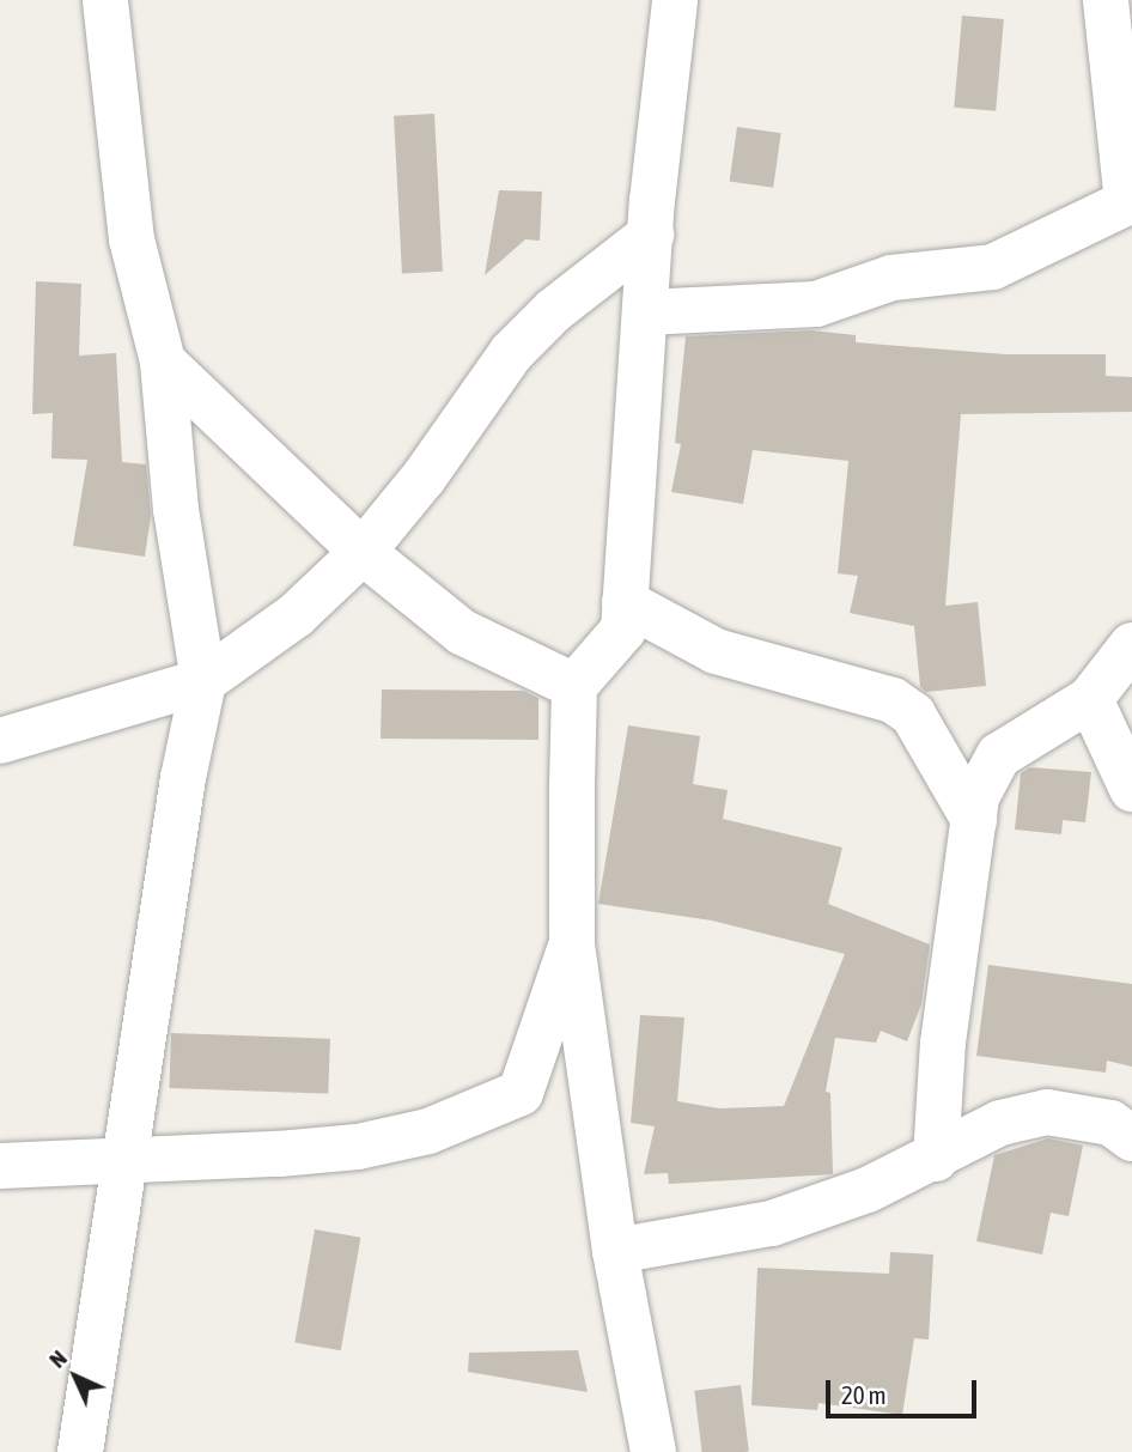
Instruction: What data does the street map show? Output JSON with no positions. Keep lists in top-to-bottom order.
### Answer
{
  "scale_bar": "20 m",
  "north": "top left"
}
